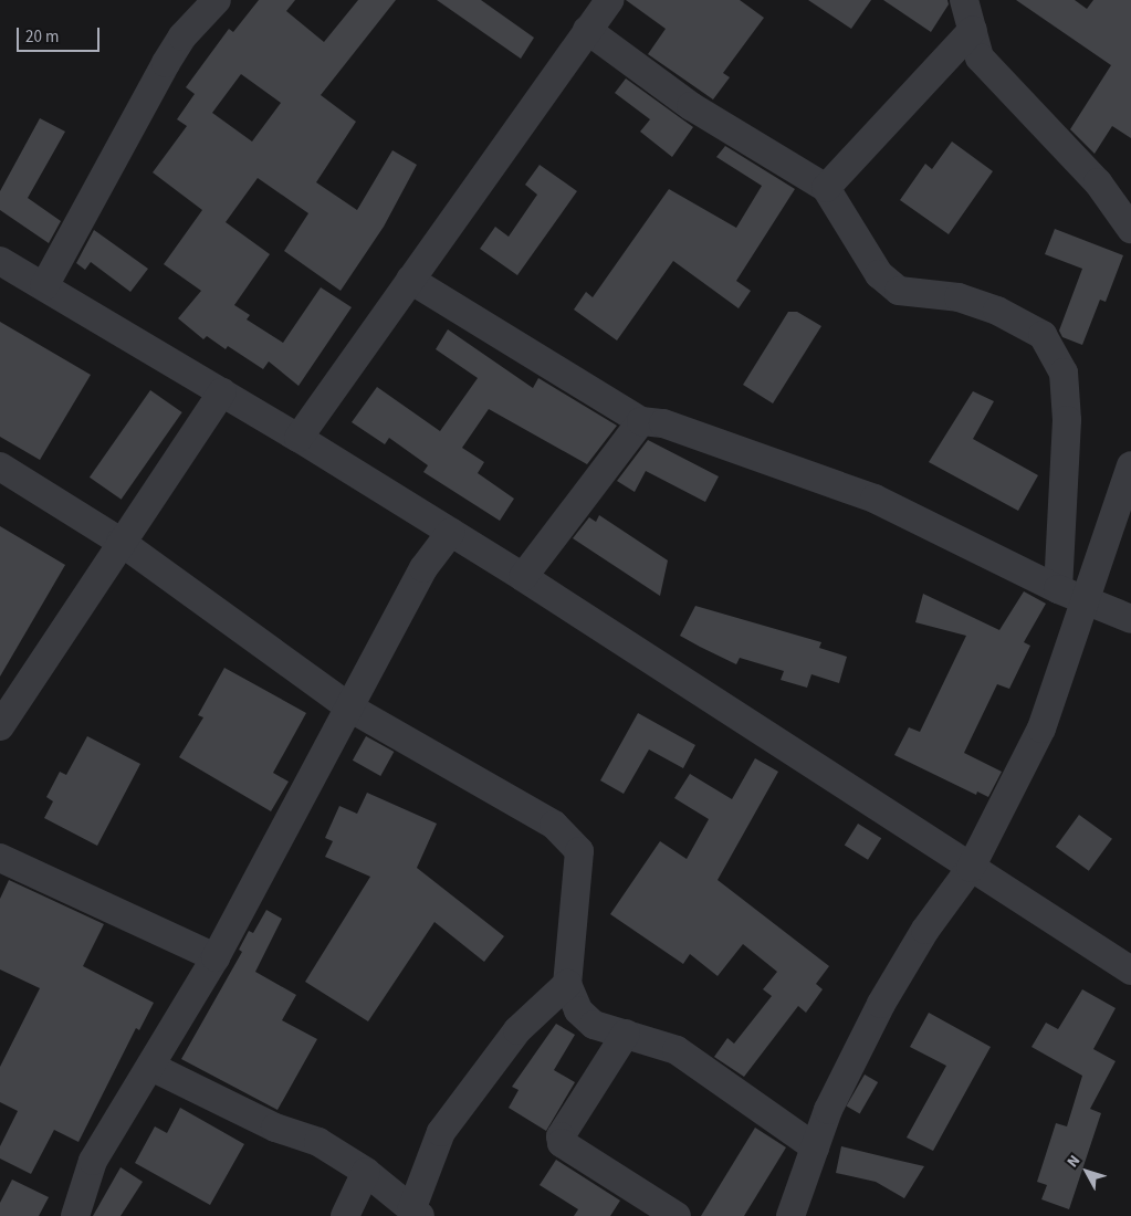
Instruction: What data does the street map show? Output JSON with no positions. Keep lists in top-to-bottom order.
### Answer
{
  "scale_bar": "20 m",
  "north": "top left"
}
